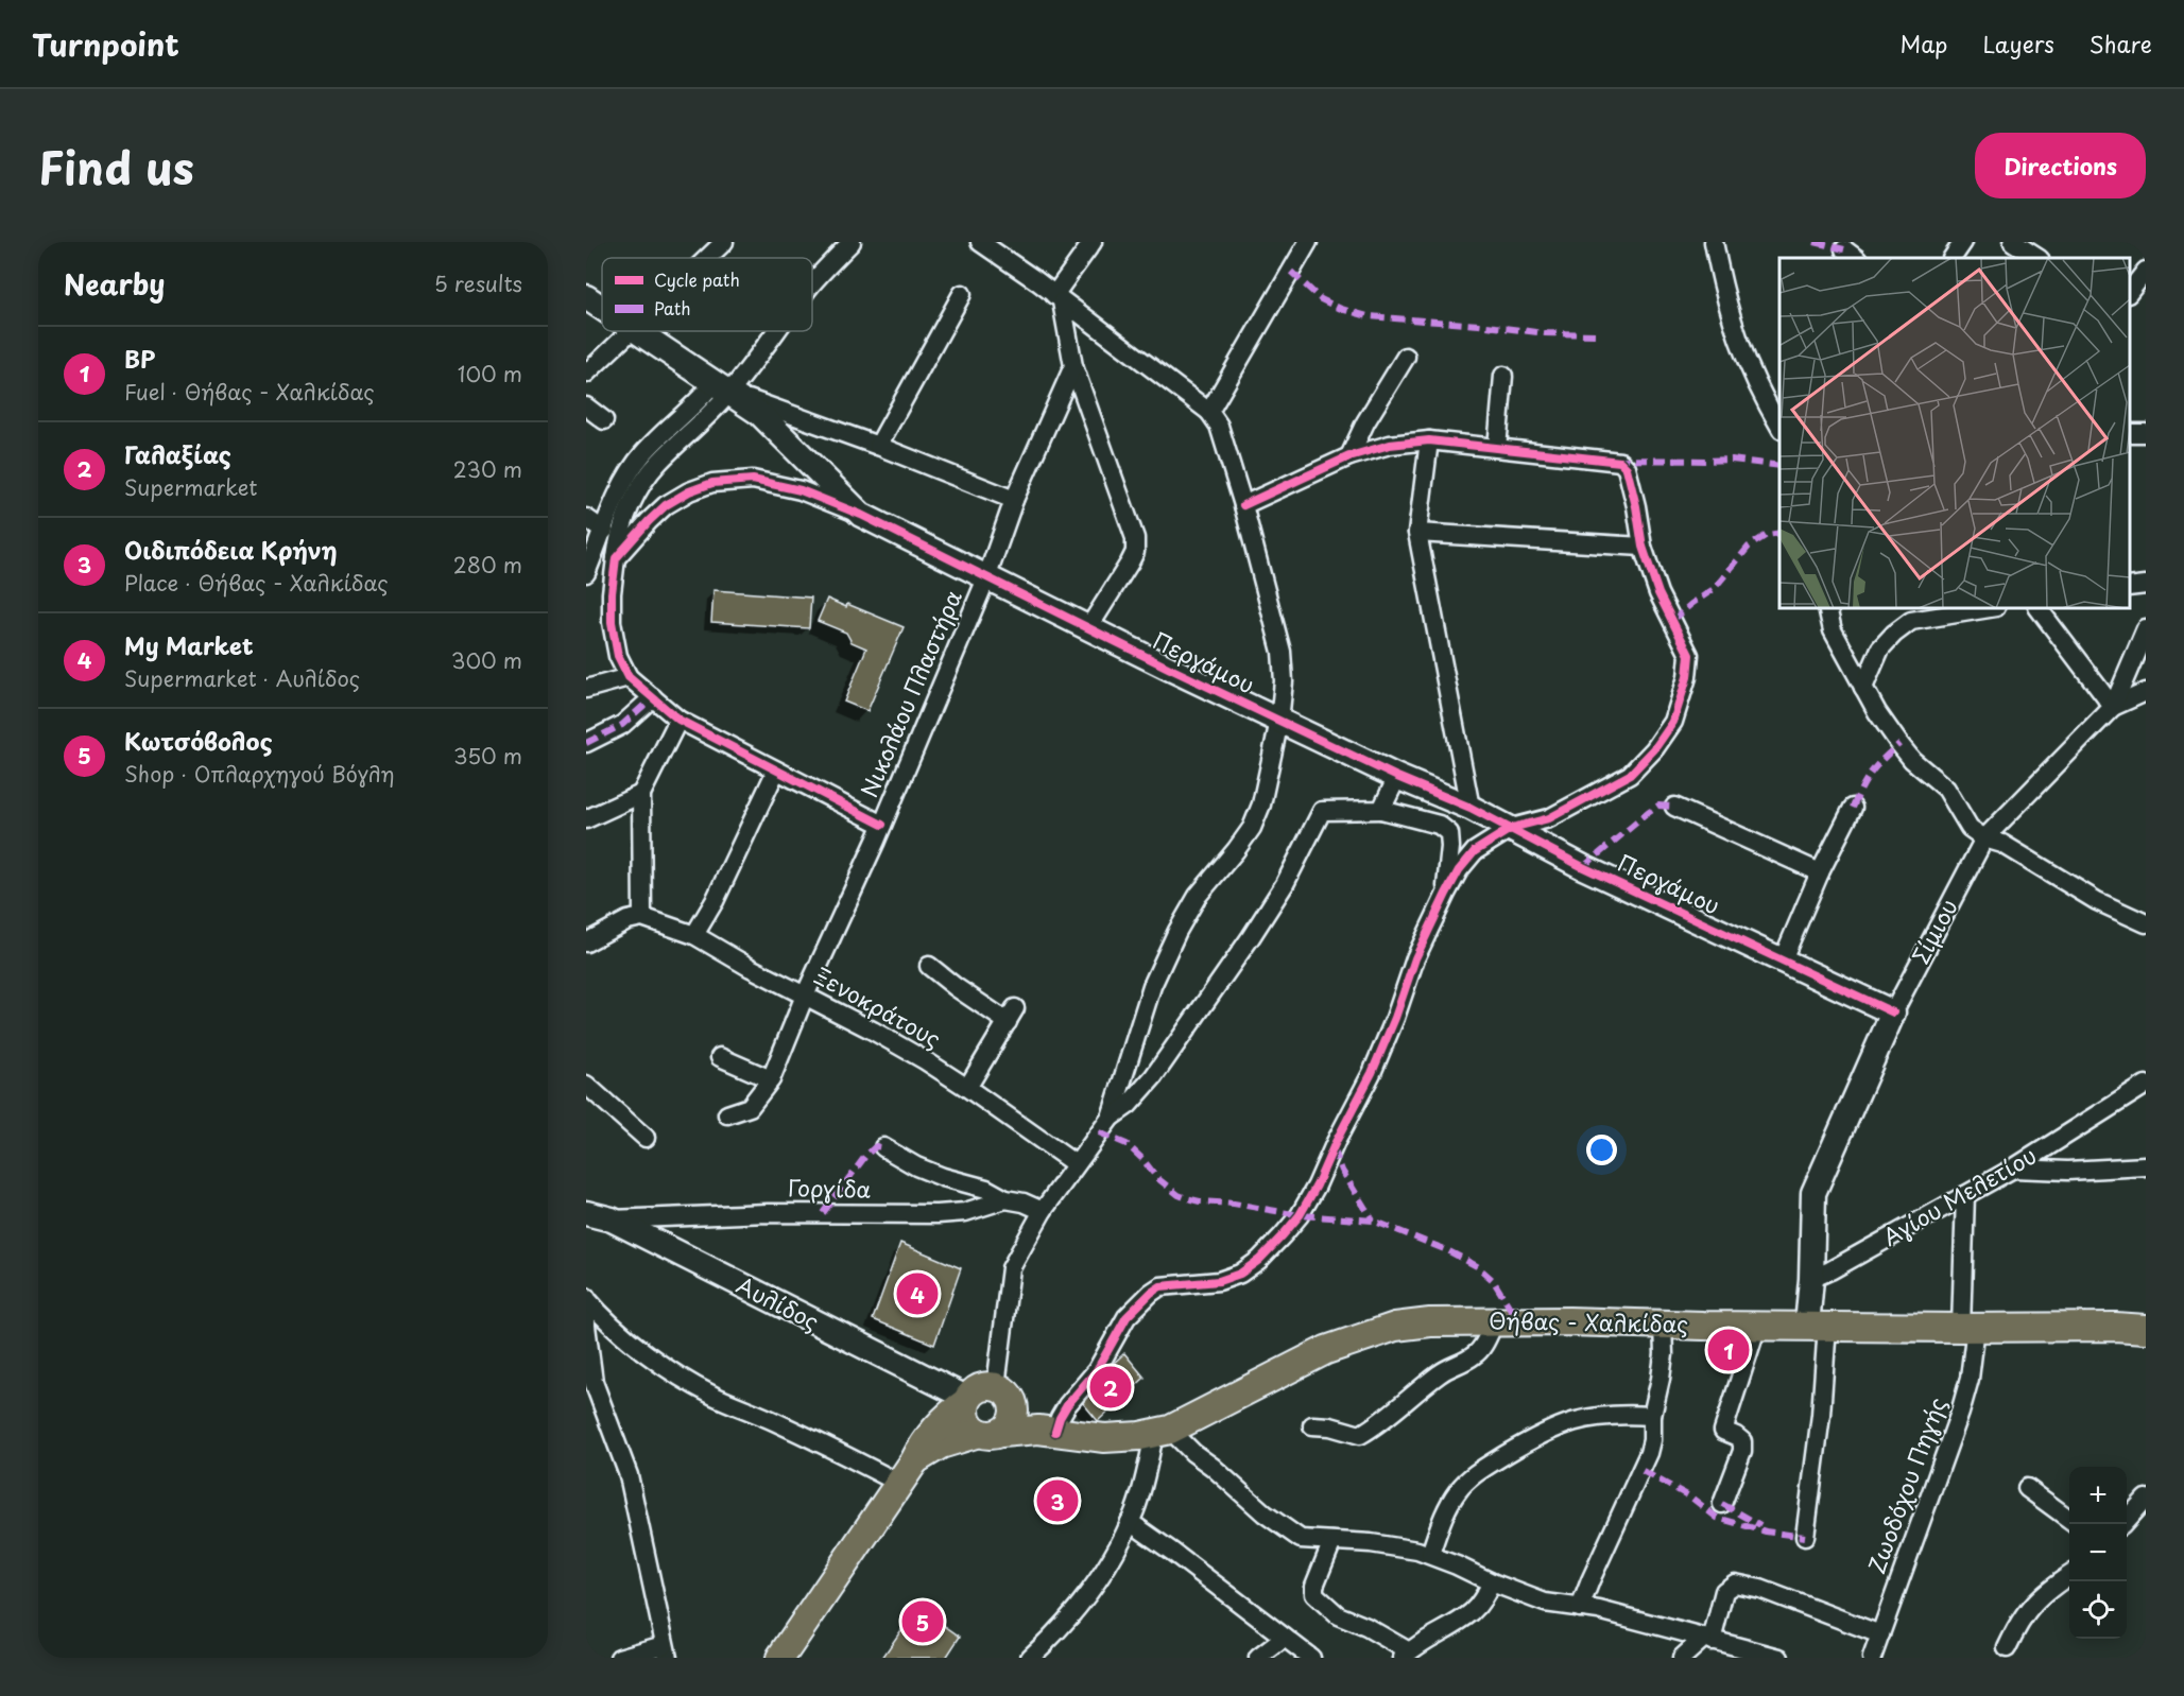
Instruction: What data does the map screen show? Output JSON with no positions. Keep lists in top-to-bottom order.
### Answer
{
  "streets": {
    "main road": ["Θήβας - Χαλκίδας"],
    "street": [
      "Περγάμου",
      "Νικολάου Πλαστήρα",
      "Σίμιου",
      "Ξενοκράτους",
      "Γοργίδα",
      "Αγίου Μελετίου",
      "Αυλίδος",
      "Ζωοδόχου Πηγής"
    ]
  },
  "crossings": [
    ["Περγάμου", "Νικολάου Πλαστήρα"],
    ["Περγάμου", "Σίμιου"],
    ["Νικολάου Πλαστήρα", "Ξενοκράτους"],
    ["Σίμιου", "Αγίου Μελετίου"],
    ["Γοργίδα", "Αυλίδος"],
    ["Αγίου Μελετίου", "Ζωοδόχου Πηγής"],
    ["Αυλίδος", "Θήβας - Χαλκίδας"],
    ["Θήβας - Χαλκίδας", "Ζωοδόχου Πηγής"]
  ],
  "legend": ["Cycle path", "Path"],
  "page": {
    "header": "Turnpoint",
    "nav": ["Map", "Layers", "Share"],
    "title": "Find us",
    "buttons": "Directions",
    "heading": ["Nearby", "5 results"],
    "list": [
      {
        "mark": "1",
        "name": "BP",
        "note": "Fuel · Θήβας - Χαλκίδας",
        "value": "100 m"
      },
      {
        "mark": "2",
        "name": "Γαλαξίας",
        "note": "Supermarket",
        "value": "230 m"
      },
      {
        "mark": "3",
        "name": "Οιδιπόδεια Κρήνη",
        "note": "Place · Θήβας - Χαλκίδας",
        "value": "280 m"
      },
      {
        "mark": "4",
        "name": "My Market",
        "note": "Supermarket · Αυλίδος",
        "value": "300 m"
      },
      {
        "mark": "5",
        "name": "Κωτσόβολος",
        "note": "Shop · Οπλαρχηγού Βόγλη",
        "value": "350 m"
      }
    ],
    "pins": [
      "4",
      "1",
      "2",
      "3",
      "5"
    ],
    "map_buttons": ["+", "−"]
  }
}
